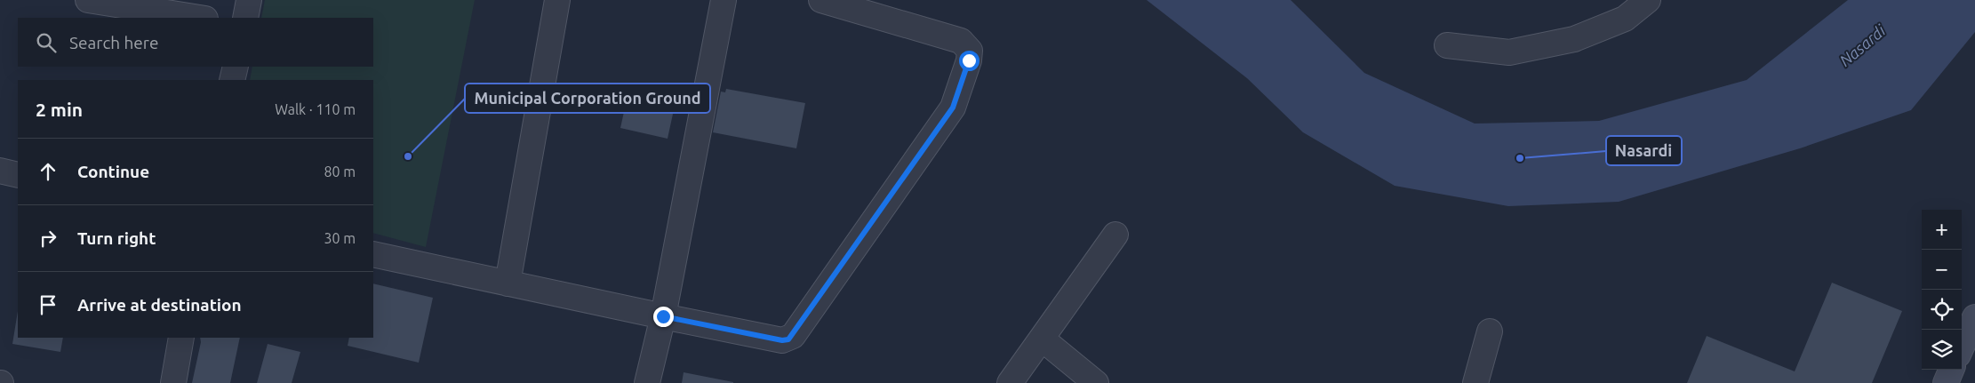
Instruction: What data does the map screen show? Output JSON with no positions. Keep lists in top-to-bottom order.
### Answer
{
  "water": ["Nasardi"],
  "places": ["Municipal Corporation Ground", "Nasardi"],
  "page": {
    "search": "Search here",
    "heading": ["2 min", "Walk · 110 m"],
    "list": [
      ["Continue", "80 m"],
      ["Turn right", "30 m"],
      "Arrive at destination"
    ],
    "map_buttons": ["+", "−"]
  }
}
